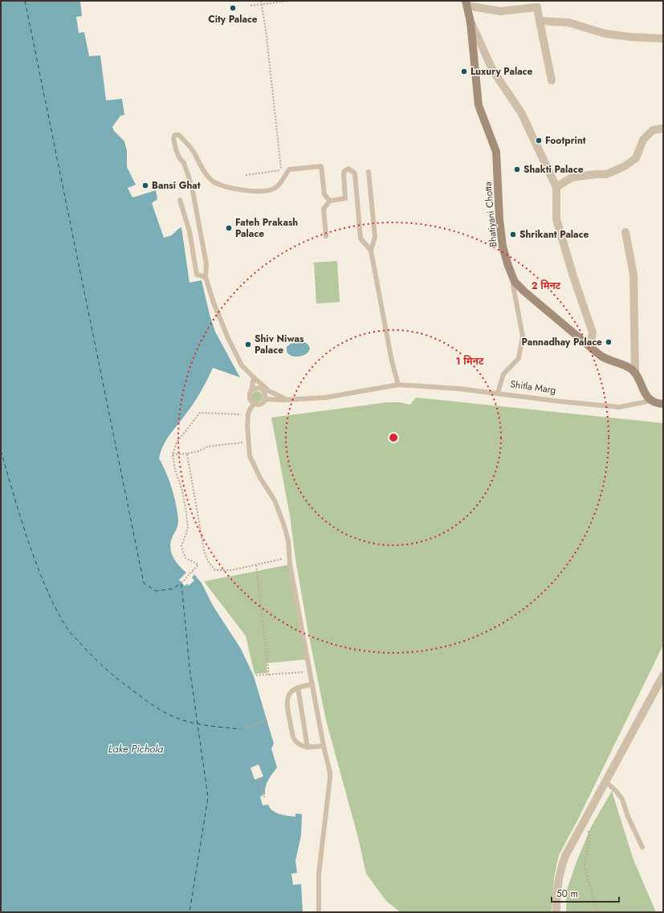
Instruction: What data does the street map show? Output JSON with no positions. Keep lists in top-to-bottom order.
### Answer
{
  "streets": {
    "main road": ["Bhatiyani Chotta", "Shitla Marg"]
  },
  "water": ["Lake Pichola"],
  "places": [
    "City Palace",
    "Luxury Palace",
    "Footprint",
    "Shakti Palace",
    "Bansi Ghat",
    "Fateh Prakash Palace",
    "Shrikant Palace",
    "Pannadhay Palace",
    "Shiv Niwas Palace"
  ],
  "scale_bar": "50 m",
  "rings": ["2 मिनट", "1 मिनट"]
}
